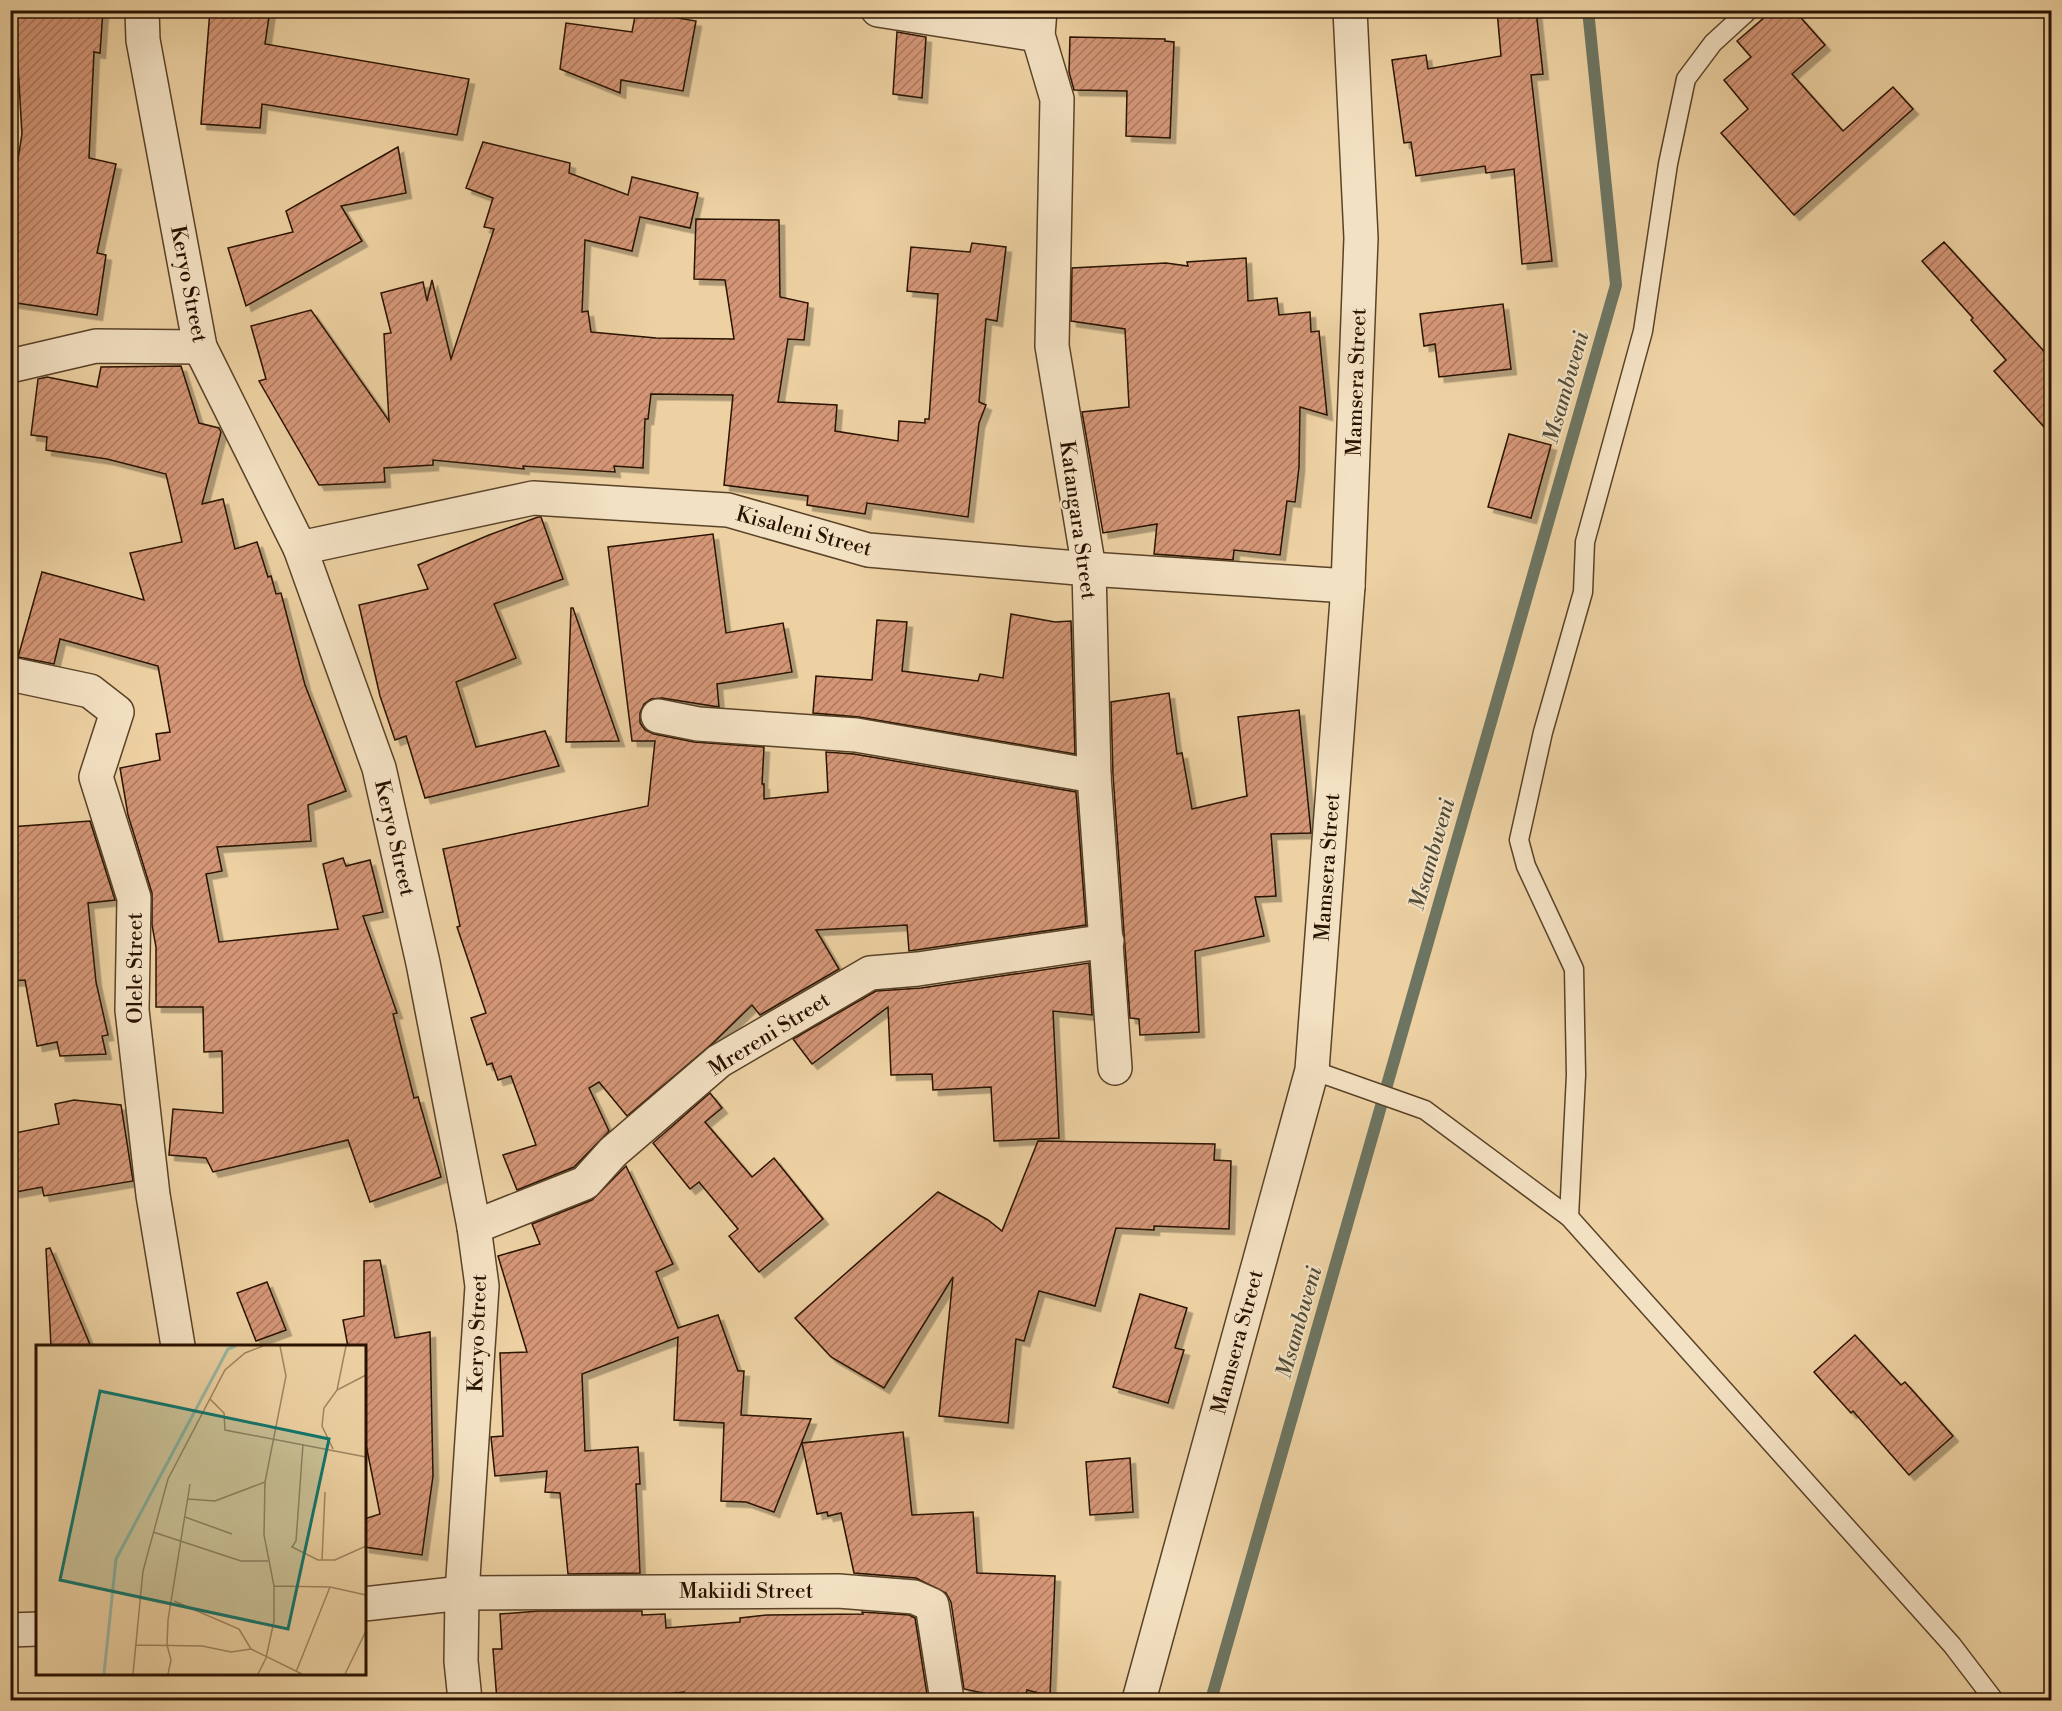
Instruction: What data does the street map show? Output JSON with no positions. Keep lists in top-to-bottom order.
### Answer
{
  "streets": {
    "street": [
      "Keryo Street",
      "Mamsera Street",
      "Katangara Street",
      "Kisaleni Street",
      "Olele Street",
      "Mrereni Street",
      "Makiidi Street"
    ]
  },
  "crossings": [
    ["Keryo Street", "Kisaleni Street"],
    ["Keryo Street", "Mrereni Street"],
    ["Keryo Street", "Makiidi Street"],
    ["Mamsera Street", "Kisaleni Street"],
    ["Katangara Street", "Kisaleni Street"],
    ["Katangara Street", "Mrereni Street"]
  ],
  "water": ["Msambweni"]
}
